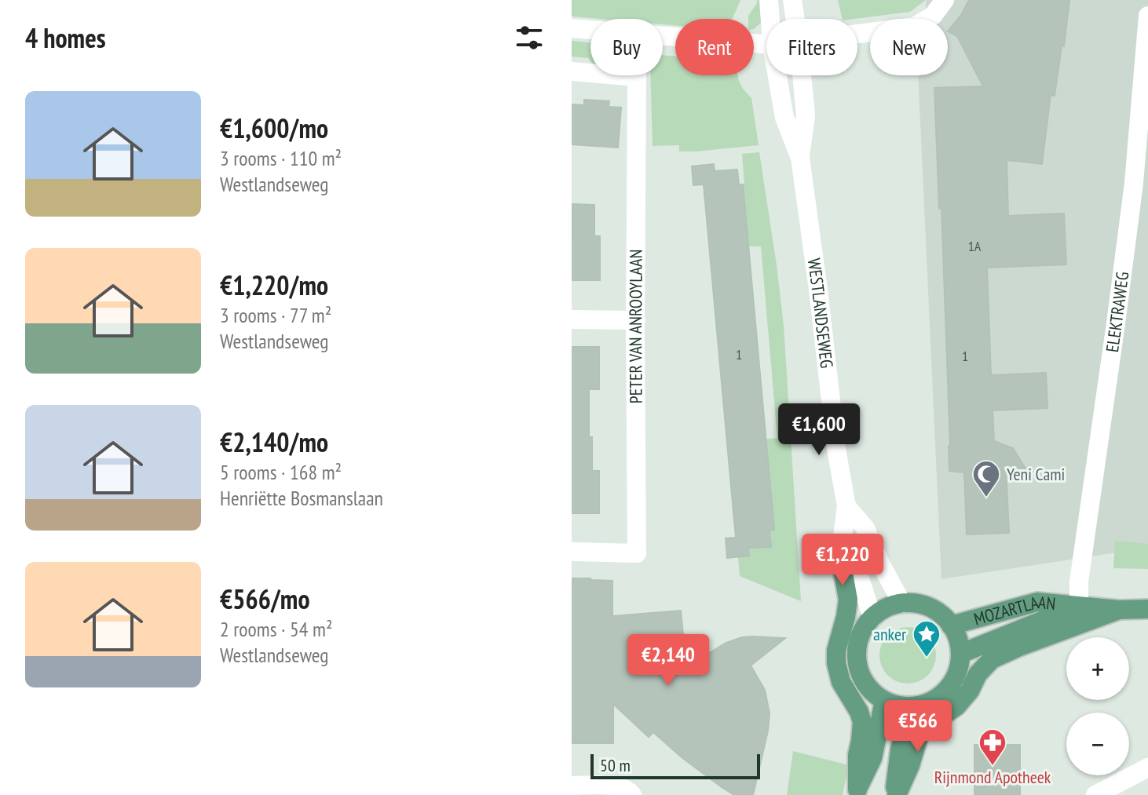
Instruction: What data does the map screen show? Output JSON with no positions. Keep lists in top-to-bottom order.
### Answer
{
  "streets": {
    "main road": ["MOZARTLAAN"],
    "street": ["ELEKTRAWEG", "WESTLANDSEWEG", "PETER VAN ANROOYLAAN"]
  },
  "crossings": [
    ["ELEKTRAWEG", "MOZARTLAAN"],
    ["WESTLANDSEWEG", "MOZARTLAAN"]
  ],
  "places": {
    "mosque": ["Yeni Cami"],
    "place": ["anker"],
    "pharmacy": ["Rijnmond Apotheek"]
  },
  "house_numbers": ["1A", "1", "1"],
  "scale_bar": "50 m",
  "page": {
    "heading": "4 homes",
    "chip": [
      "Buy",
      "Rent",
      "Filters",
      "New"
    ],
    "list": [
      {
        "name": "€1,600/mo",
        "note": "3 rooms · 110 m² · Westlandseweg"
      },
      {
        "name": "€1,220/mo",
        "note": "3 rooms · 77 m² · Westlandseweg"
      },
      {
        "name": "€2,140/mo",
        "note": "5 rooms · 168 m² · Henriëtte Bosmanslaan"
      },
      {
        "name": "€566/mo",
        "note": "2 rooms · 54 m² · Westlandseweg"
      }
    ],
    "price": [
      "€1,600",
      "€1,220",
      "€2,140",
      "€566"
    ],
    "map_buttons": ["+", "−"],
    "scale": "50 m"
  }
}
